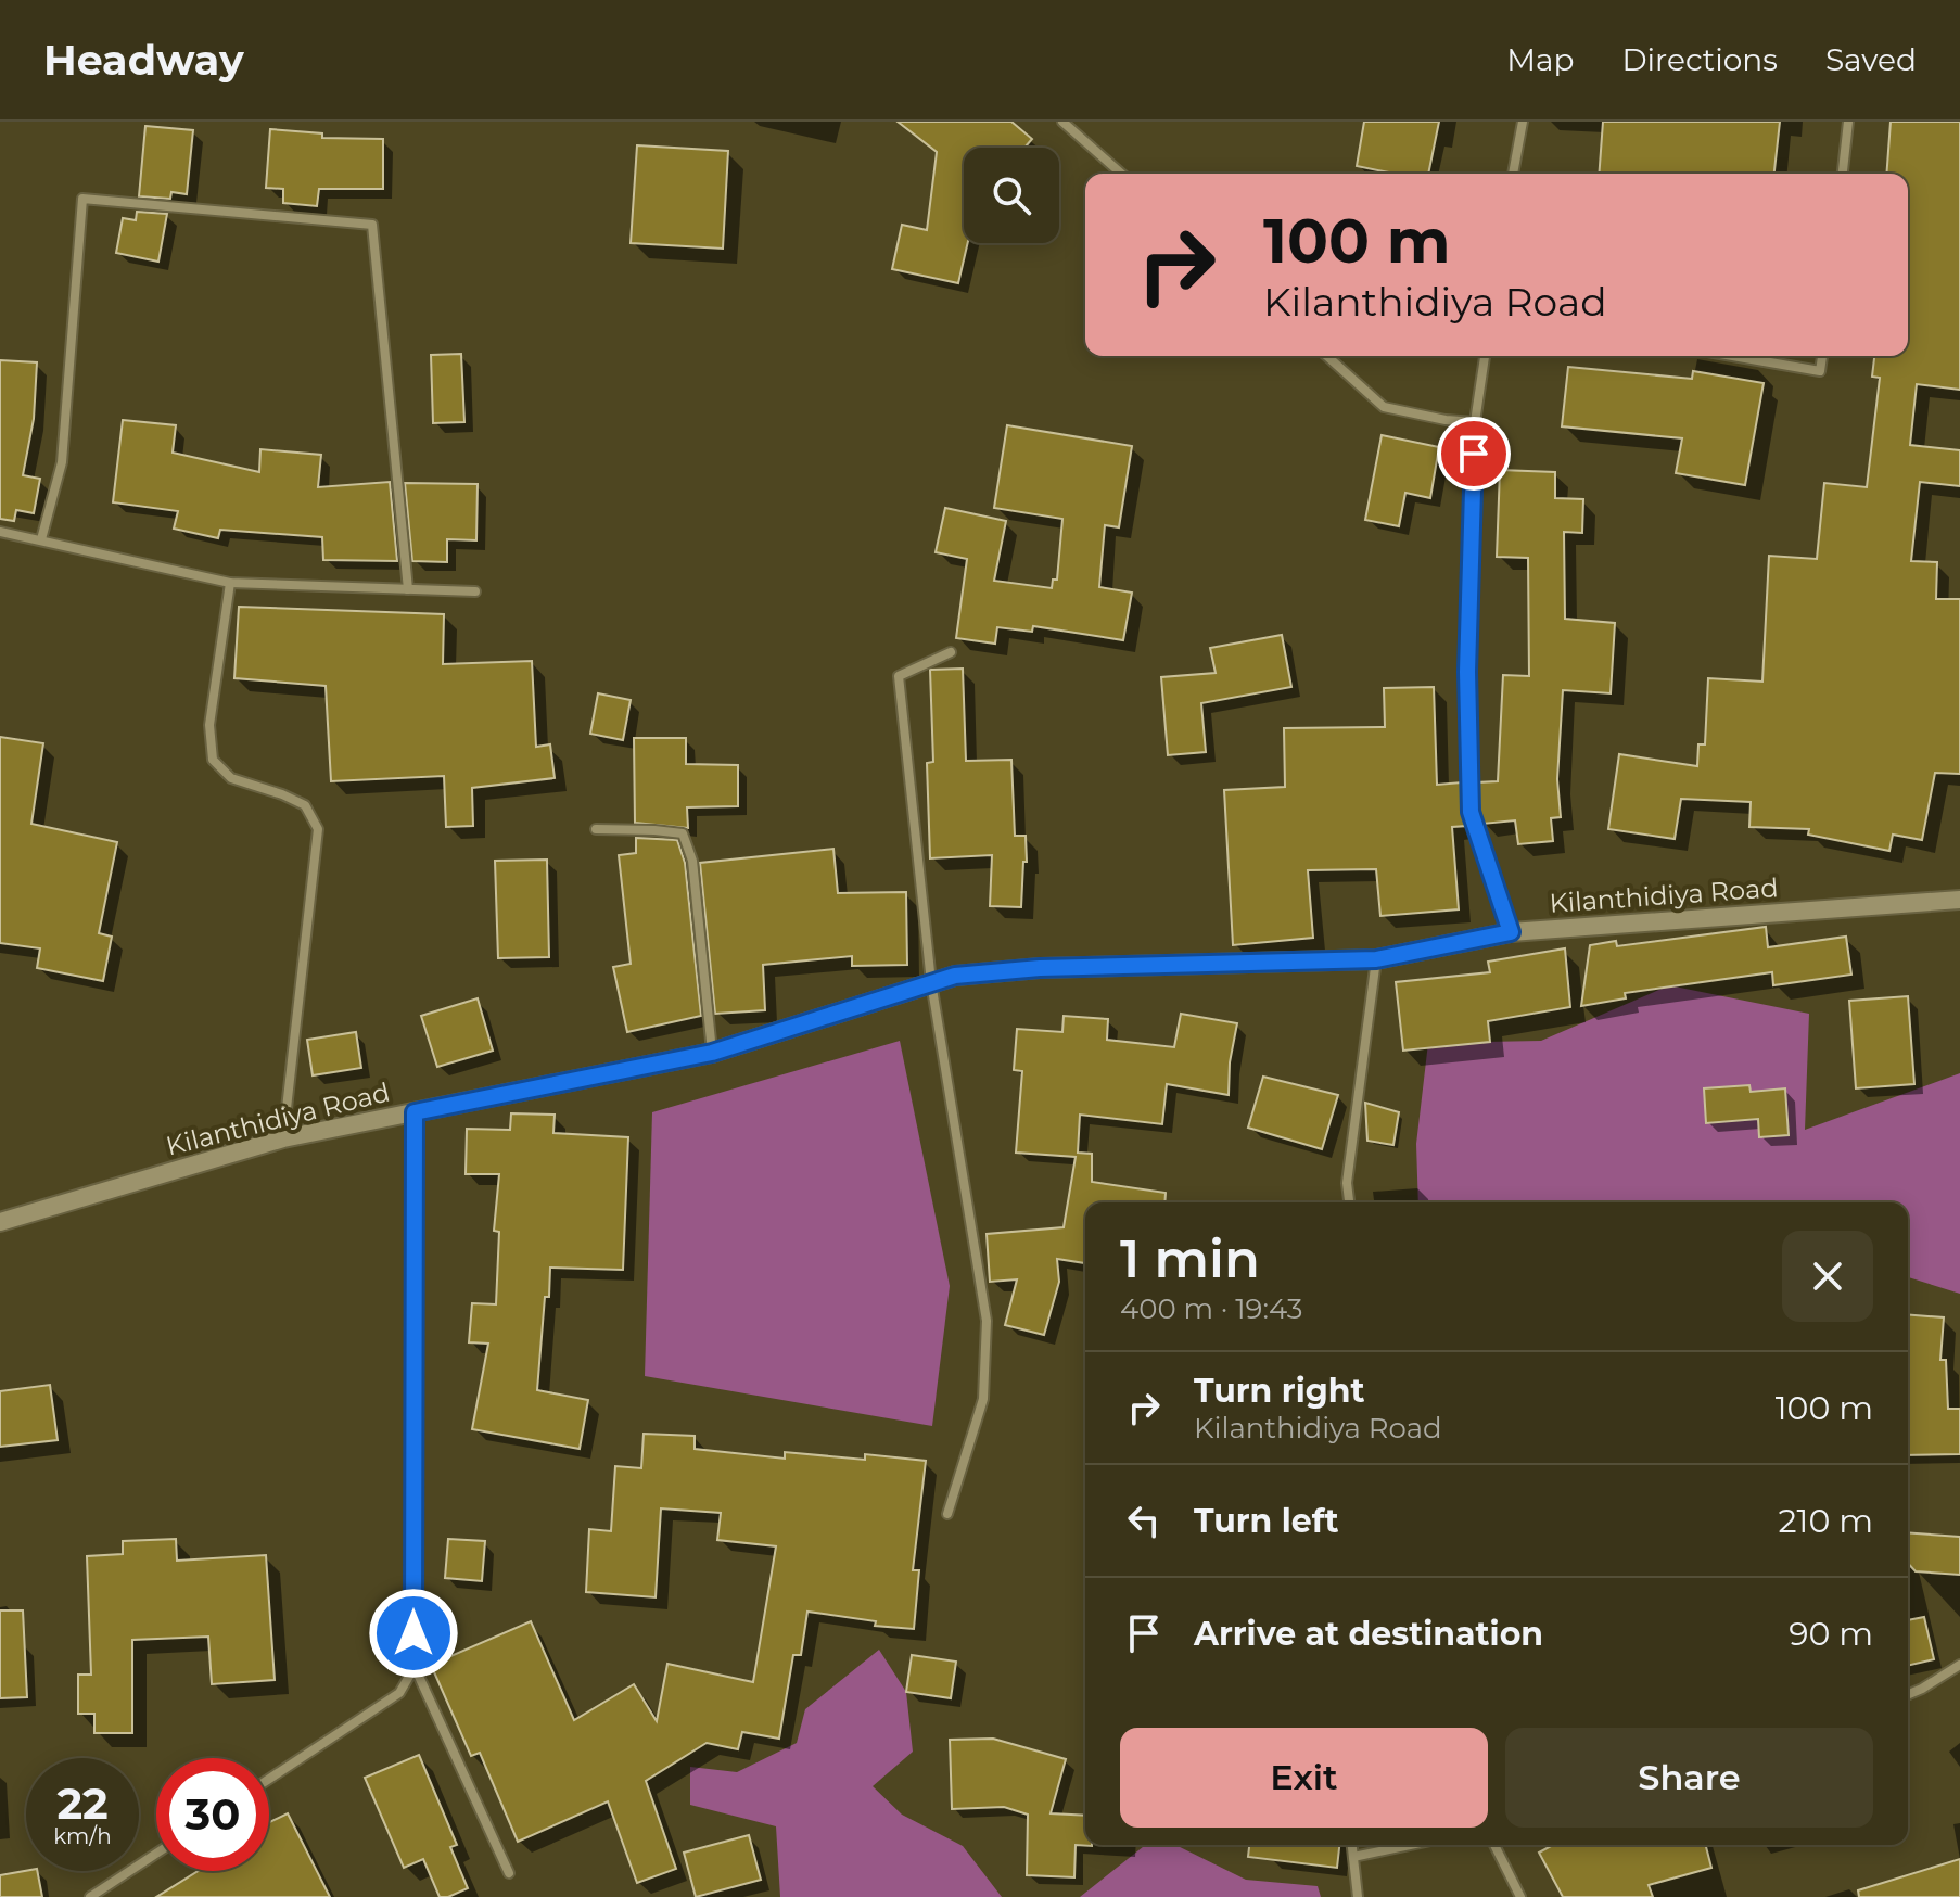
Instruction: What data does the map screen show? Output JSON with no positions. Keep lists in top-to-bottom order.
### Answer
{
  "streets": {
    "street": ["Kilanthidiya Road"]
  },
  "page": {
    "header": "Headway",
    "nav": ["Map", "Directions", "Saved"],
    "turn": ["100 m", "Kilanthidiya Road"],
    "heading": ["1 min", "400 m · 19:43"],
    "list": [
      {
        "name": "Turn right",
        "note": "Kilanthidiya Road",
        "value": "100 m"
      },
      {
        "name": "Turn left",
        "value": "210 m"
      },
      {
        "name": "Arrive at destination",
        "value": "90 m"
      }
    ],
    "buttons": ["Exit", "Share"],
    "speed": "22 km/h",
    "limit": "30"
  }
}
